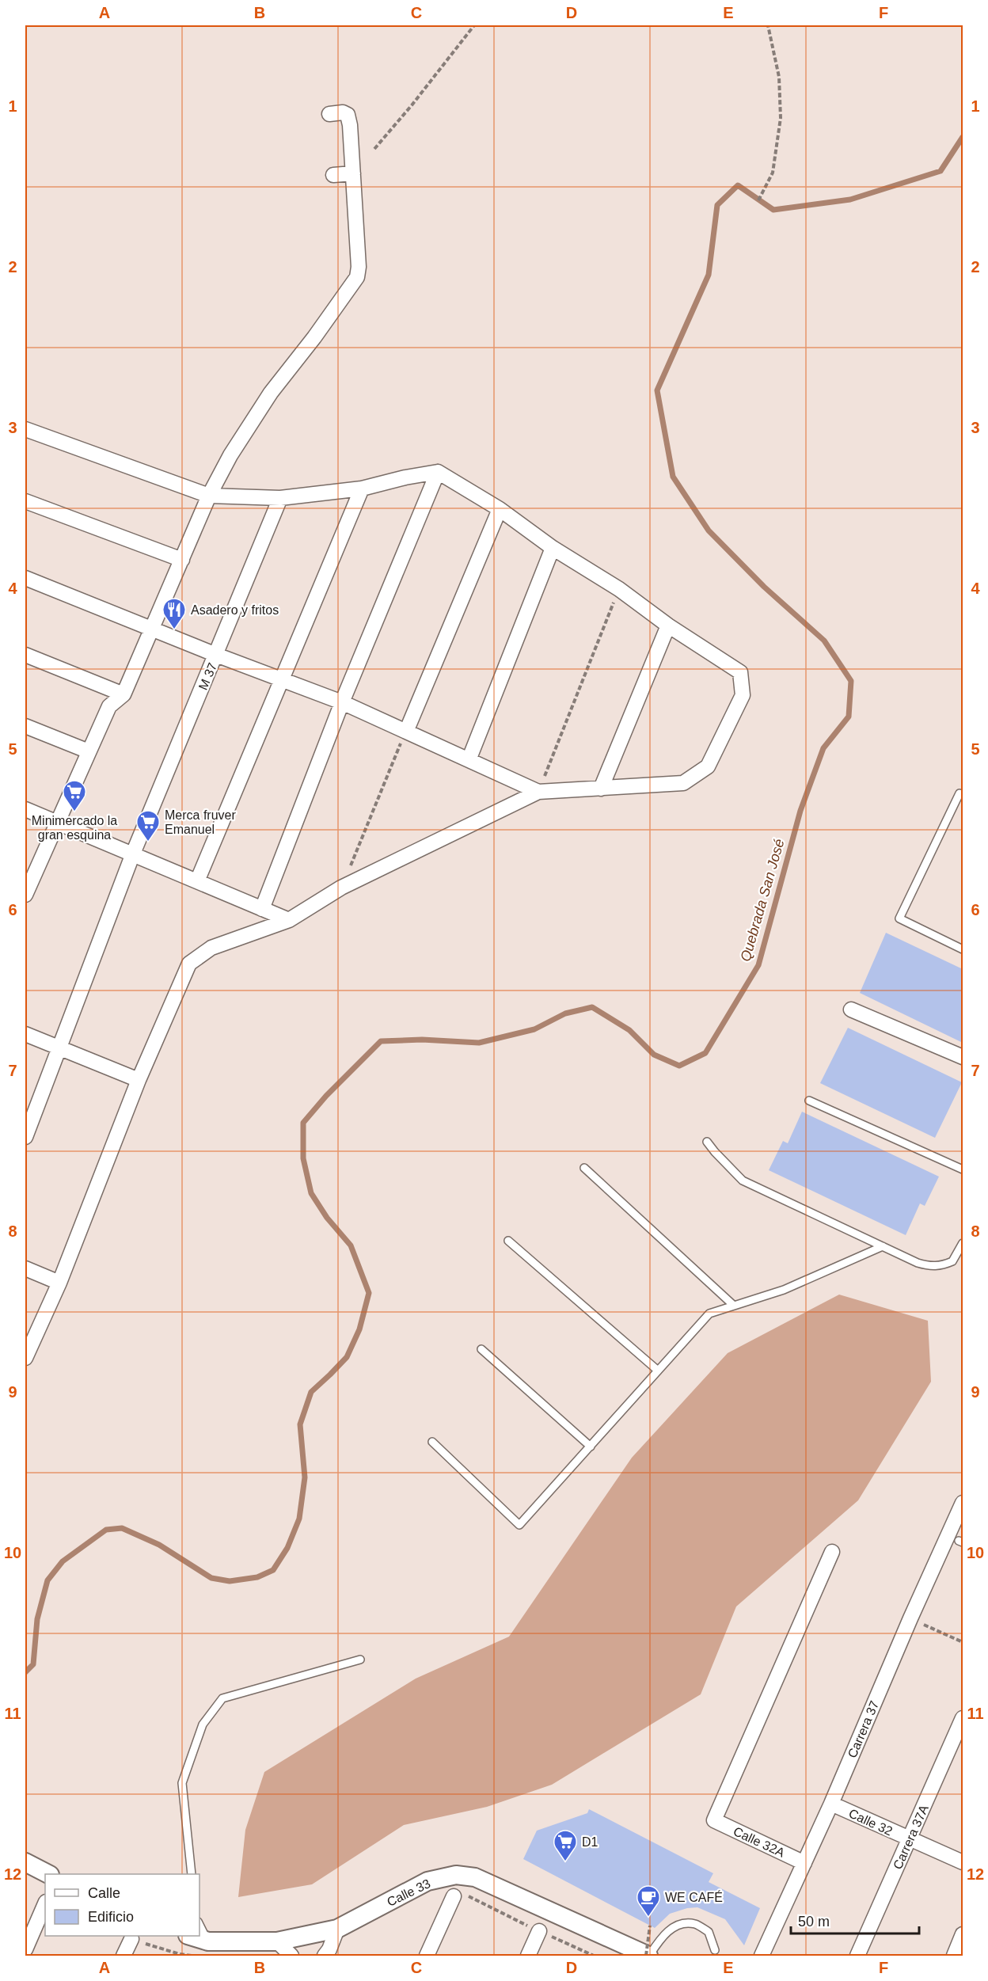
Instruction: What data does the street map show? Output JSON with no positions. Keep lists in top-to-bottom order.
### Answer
{
  "streets": {
    "street": [
      "M 37",
      "Carrera 37",
      "Calle 32",
      "Carrera 37A",
      "Calle 32A",
      "Calle 33"
    ]
  },
  "crossings": [
    ["Carrera 37", "Calle 32"],
    ["Carrera 37", "Calle 32A"],
    ["Calle 32", "Carrera 37A"]
  ],
  "water": ["Quebrada San José"],
  "places": {
    "restaurant": ["Asadero y fritos"],
    "supermarket": ["Minimercado la gran esquina", "Merca fruver Emanuel", "D1"],
    "cafe": ["WE CAFÉ"]
  },
  "legend": ["Calle", "Edificio"],
  "scale_bar": "50 m",
  "grid": {
    "columns": [
      "A",
      "B",
      "C",
      "D",
      "E",
      "F"
    ],
    "rows": [
      "1",
      "2",
      "3",
      "4",
      "5",
      "6",
      "7",
      "8",
      "9",
      "10",
      "11",
      "12"
    ]
  }
}
